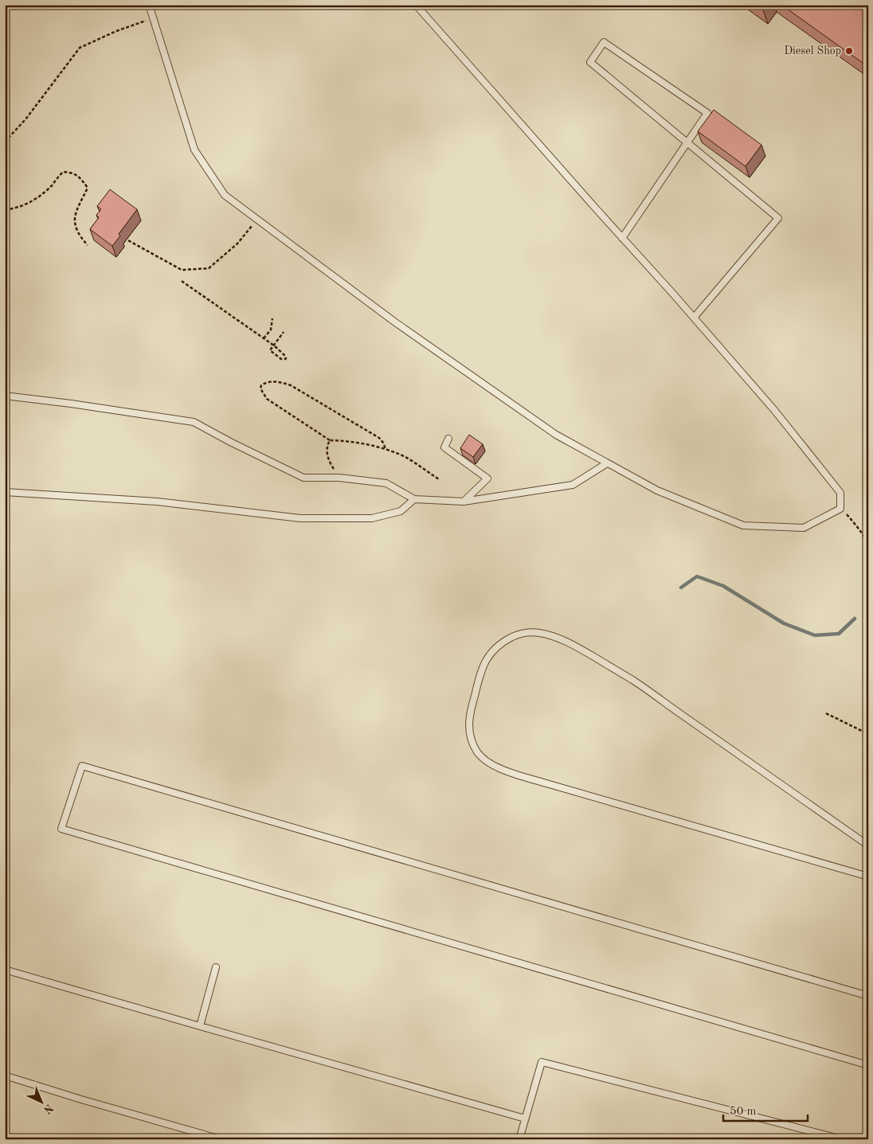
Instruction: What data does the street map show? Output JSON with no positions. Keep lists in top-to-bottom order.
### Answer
{
  "places": ["Diesel Shop"],
  "scale_bar": "50 m",
  "north": "bottom right"
}
